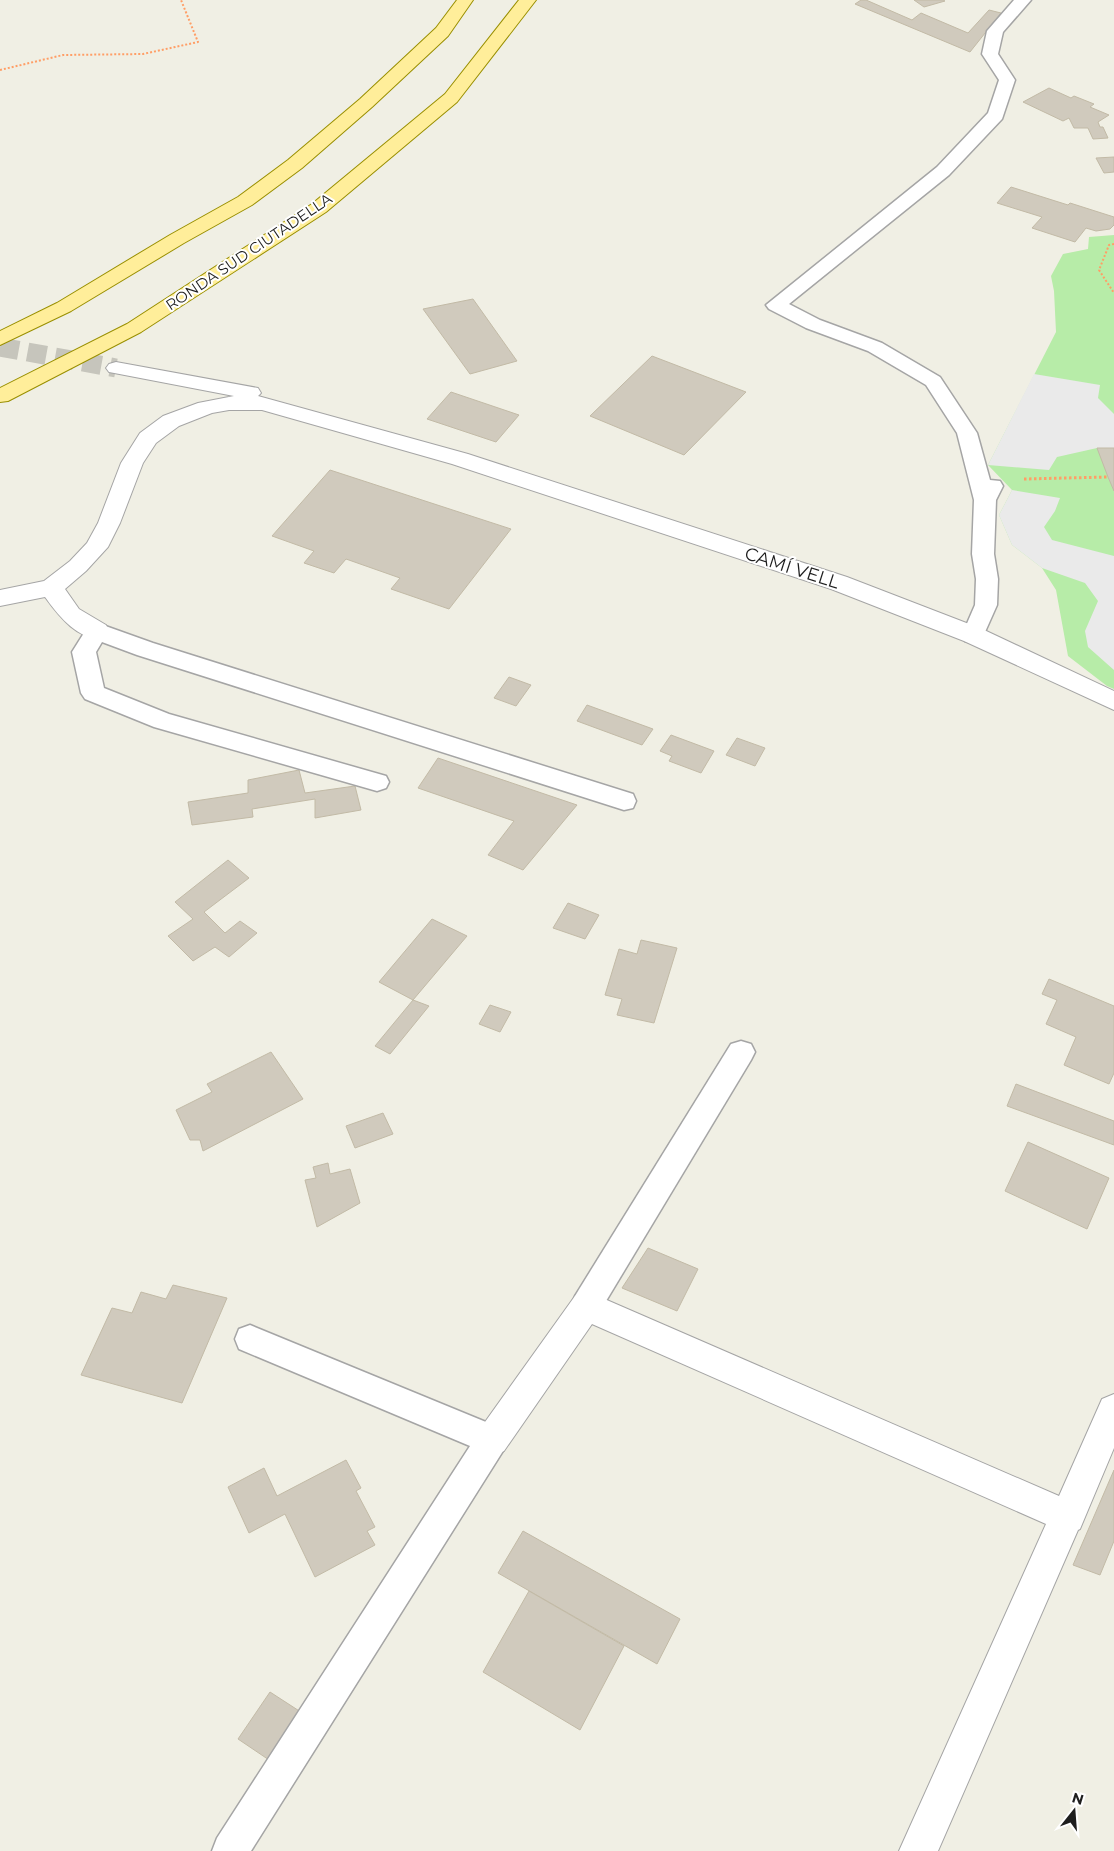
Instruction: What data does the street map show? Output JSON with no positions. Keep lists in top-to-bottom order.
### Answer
{
  "streets": {
    "main road": ["RONDA SUD CIUTADELLA"],
    "street": ["CAMÍ VELL"]
  },
  "north": "top"
}
